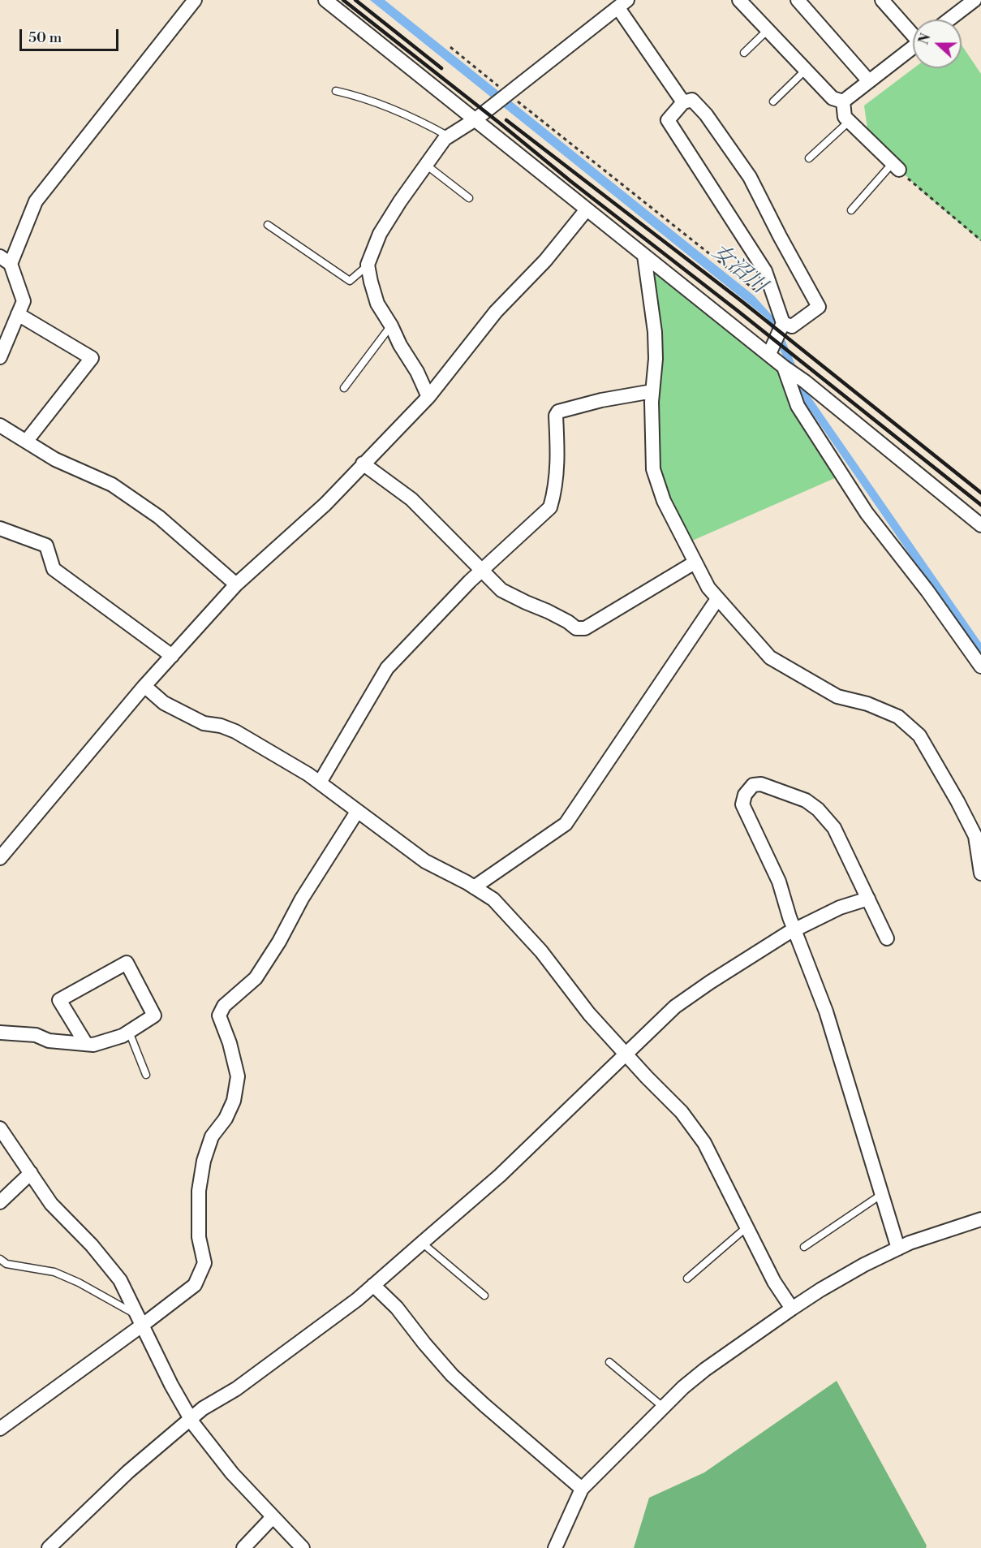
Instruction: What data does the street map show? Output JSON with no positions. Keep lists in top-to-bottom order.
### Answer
{
  "water": ["女沼川"],
  "scale_bar": "50 m",
  "north": "left"
}
